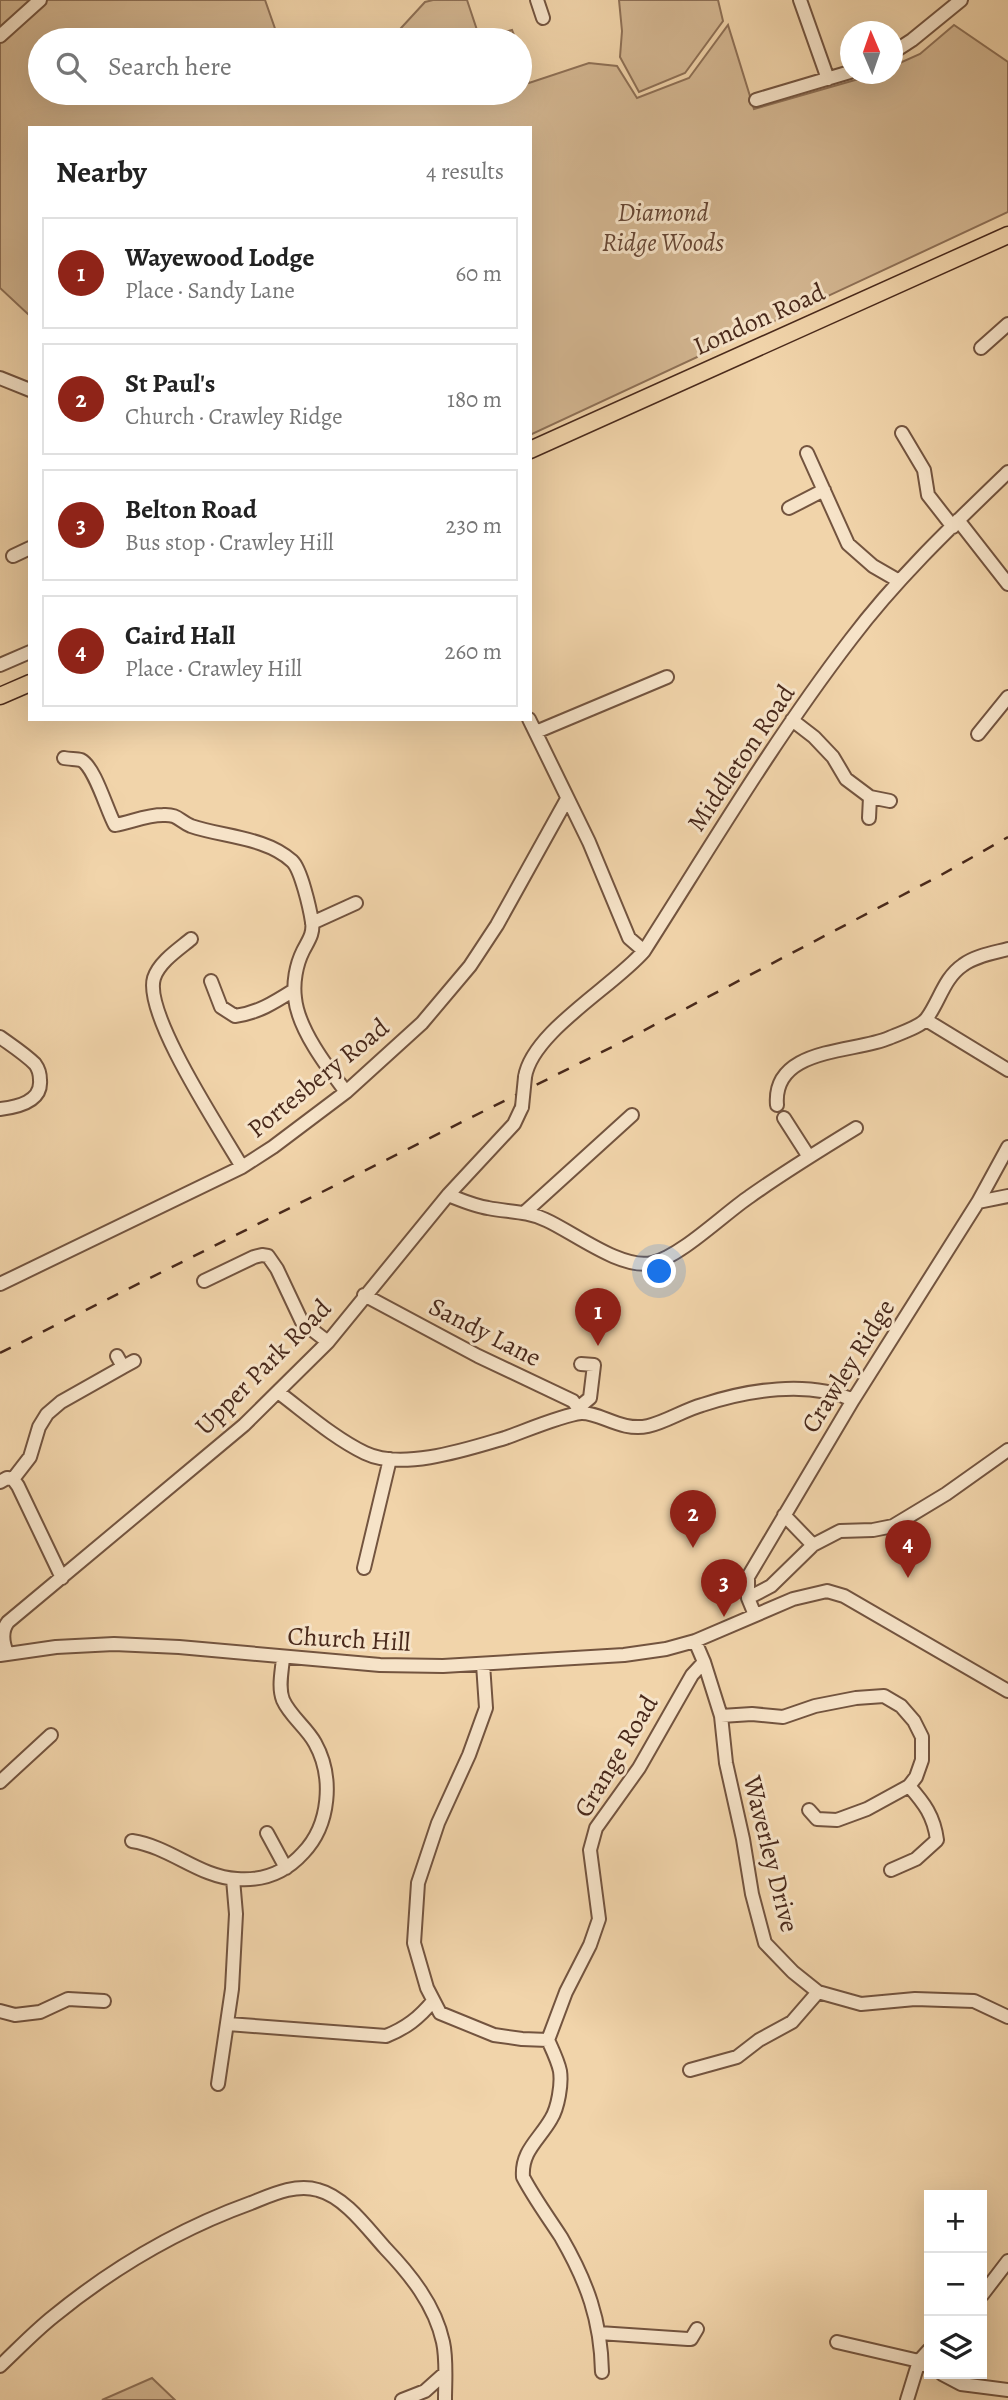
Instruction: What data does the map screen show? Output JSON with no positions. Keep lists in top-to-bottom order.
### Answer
{
  "streets": {
    "main road": ["London Road"],
    "street": [
      "Middleton Road",
      "Portesbery Road",
      "Sandy Lane",
      "Crawley Ridge",
      "Upper Park Road",
      "Church Hill",
      "Grange Road",
      "Waverley Drive"
    ]
  },
  "crossings": [
    ["Middleton Road", "Upper Park Road"],
    ["Sandy Lane", "Crawley Ridge"],
    ["Sandy Lane", "Upper Park Road"],
    ["Upper Park Road", "Church Hill"],
    ["Church Hill", "Waverley Drive"],
    ["Grange Road", "Waverley Drive"]
  ],
  "parks": ["Diamond Ridge Woods"],
  "north": "top",
  "page": {
    "search": "Search here",
    "heading": ["Nearby", "4 results"],
    "list": [
      {
        "mark": "1",
        "name": "Wayewood Lodge",
        "note": "Place · Sandy Lane",
        "value": "60 m"
      },
      {
        "mark": "2",
        "name": "St Paul's",
        "note": "Church · Crawley Ridge",
        "value": "180 m"
      },
      {
        "mark": "3",
        "name": "Belton Road",
        "note": "Bus stop · Crawley Hill",
        "value": "230 m"
      },
      {
        "mark": "4",
        "name": "Caird Hall",
        "note": "Place · Crawley Hill",
        "value": "260 m"
      }
    ],
    "pins": [
      "1",
      "2",
      "4",
      "3"
    ],
    "map_buttons": ["+", "−"]
  }
}
